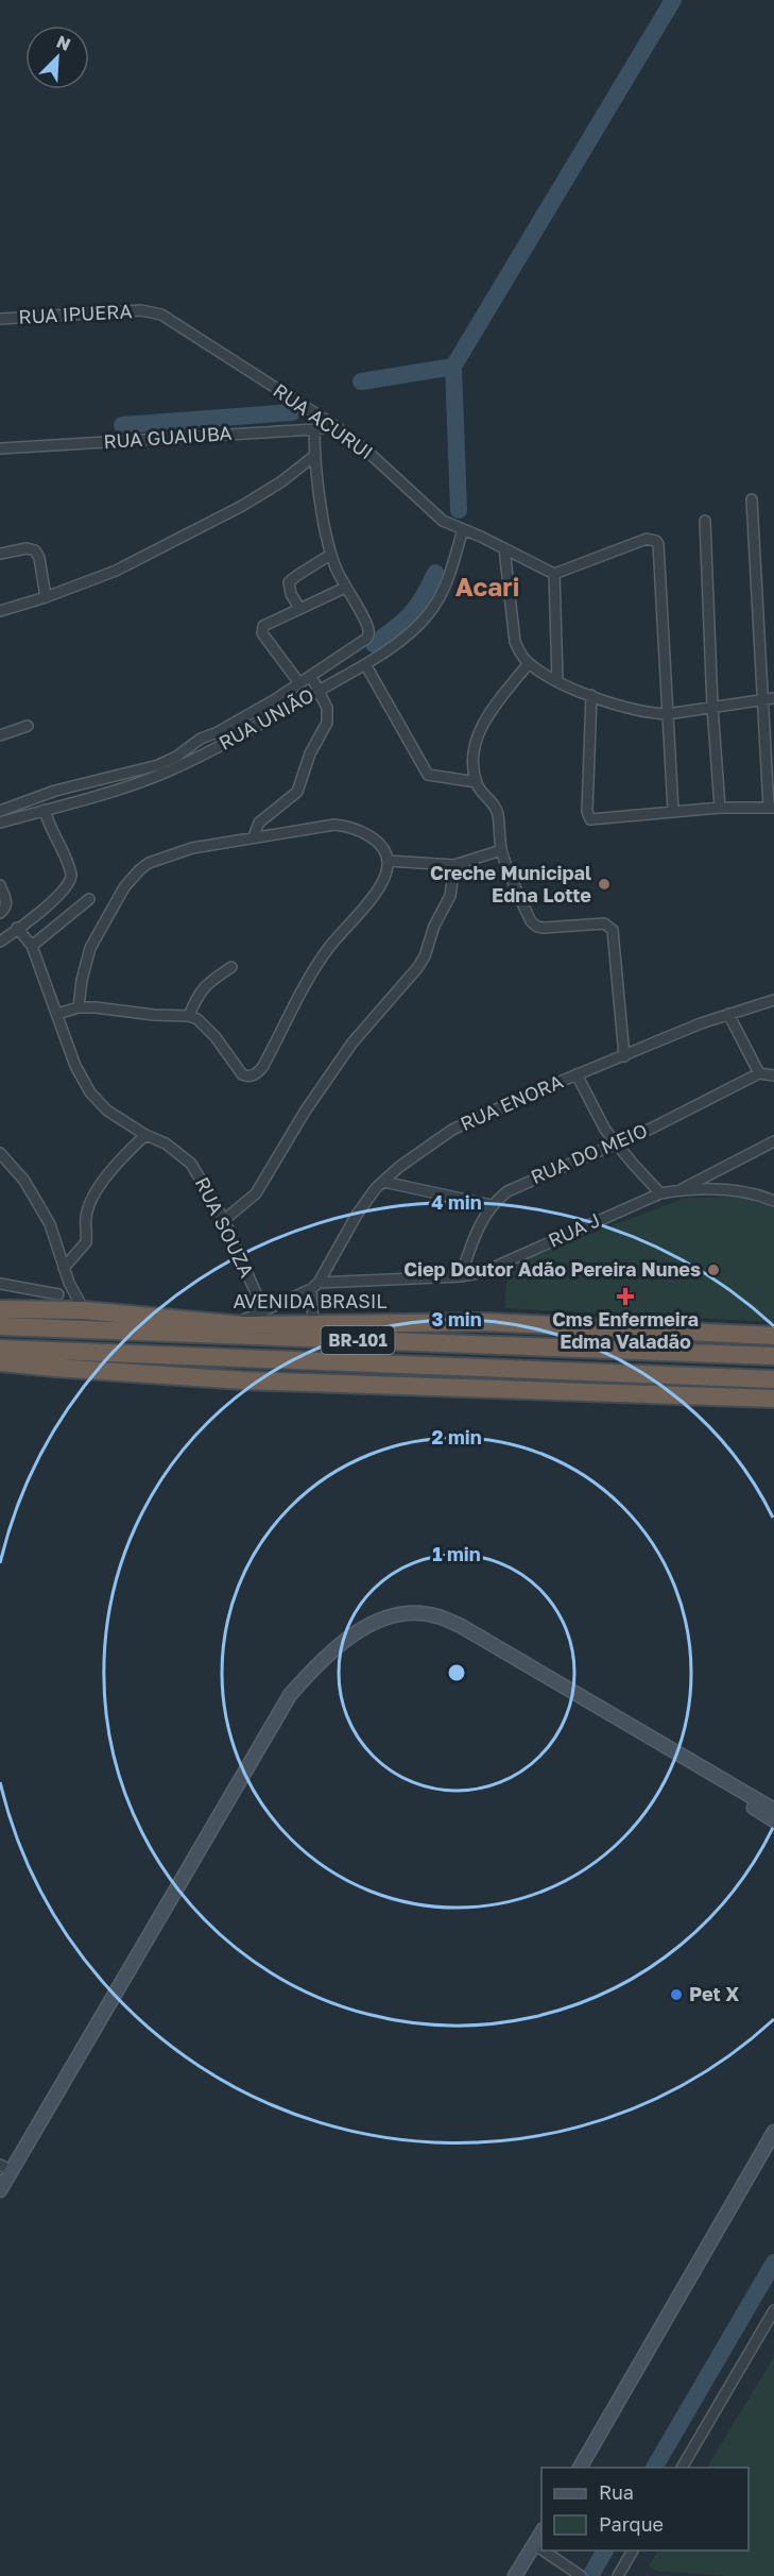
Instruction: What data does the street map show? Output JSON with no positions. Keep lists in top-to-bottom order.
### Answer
{
  "streets": {
    "highway": ["AVENIDA BRASIL", "BR-101"],
    "street": [
      "RUA IPUERA",
      "RUA ACURUI",
      "RUA GUAIUBA",
      "RUA UNIÃO",
      "RUA ENORA",
      "RUA DO MEIO",
      "RUA SOUZA",
      "RUA J"
    ]
  },
  "crossings": [
    ["RUA IPUERA", "RUA ACURUI"],
    ["RUA ACURUI", "RUA GUAIUBA"],
    ["RUA ACURUI", "RUA UNIÃO"],
    ["RUA ENORA", "RUA J"],
    ["RUA DO MEIO", "RUA J"]
  ],
  "districts": ["Acari"],
  "places": {
    "other": ["Creche Municipal Edna Lotte", "Ciep Doutor Adão Pereira Nunes", "Pet X"],
    "health": ["Cms Enfermeira Edma Valadão"]
  },
  "legend": ["Rua", "Parque"],
  "north": "top right",
  "rings": [
    "4 min",
    "3 min",
    "2 min",
    "1 min"
  ]
}
